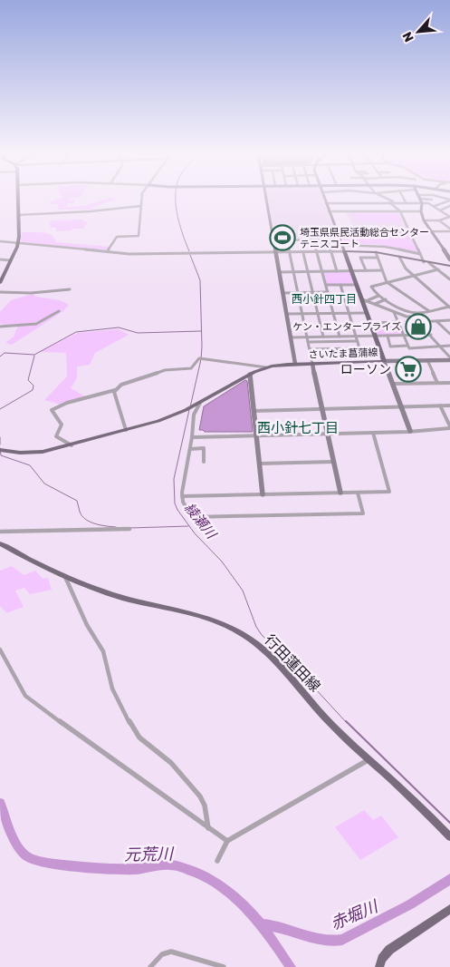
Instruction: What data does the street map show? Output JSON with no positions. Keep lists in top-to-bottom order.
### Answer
{
  "streets": {
    "main road": ["さいたま菖蒲線", "行田蓮田線"]
  },
  "districts": ["西小針四丁目", "西小針七丁目"],
  "water": ["綾瀬川", "元荒川", "赤堀川"],
  "places": {
    "sports": ["埼玉県県民活動総合センター テニスコート"],
    "shop": ["ケン・エンタープライズ"],
    "supermarket": ["ローソン"]
  },
  "north": "bottom left"
}
